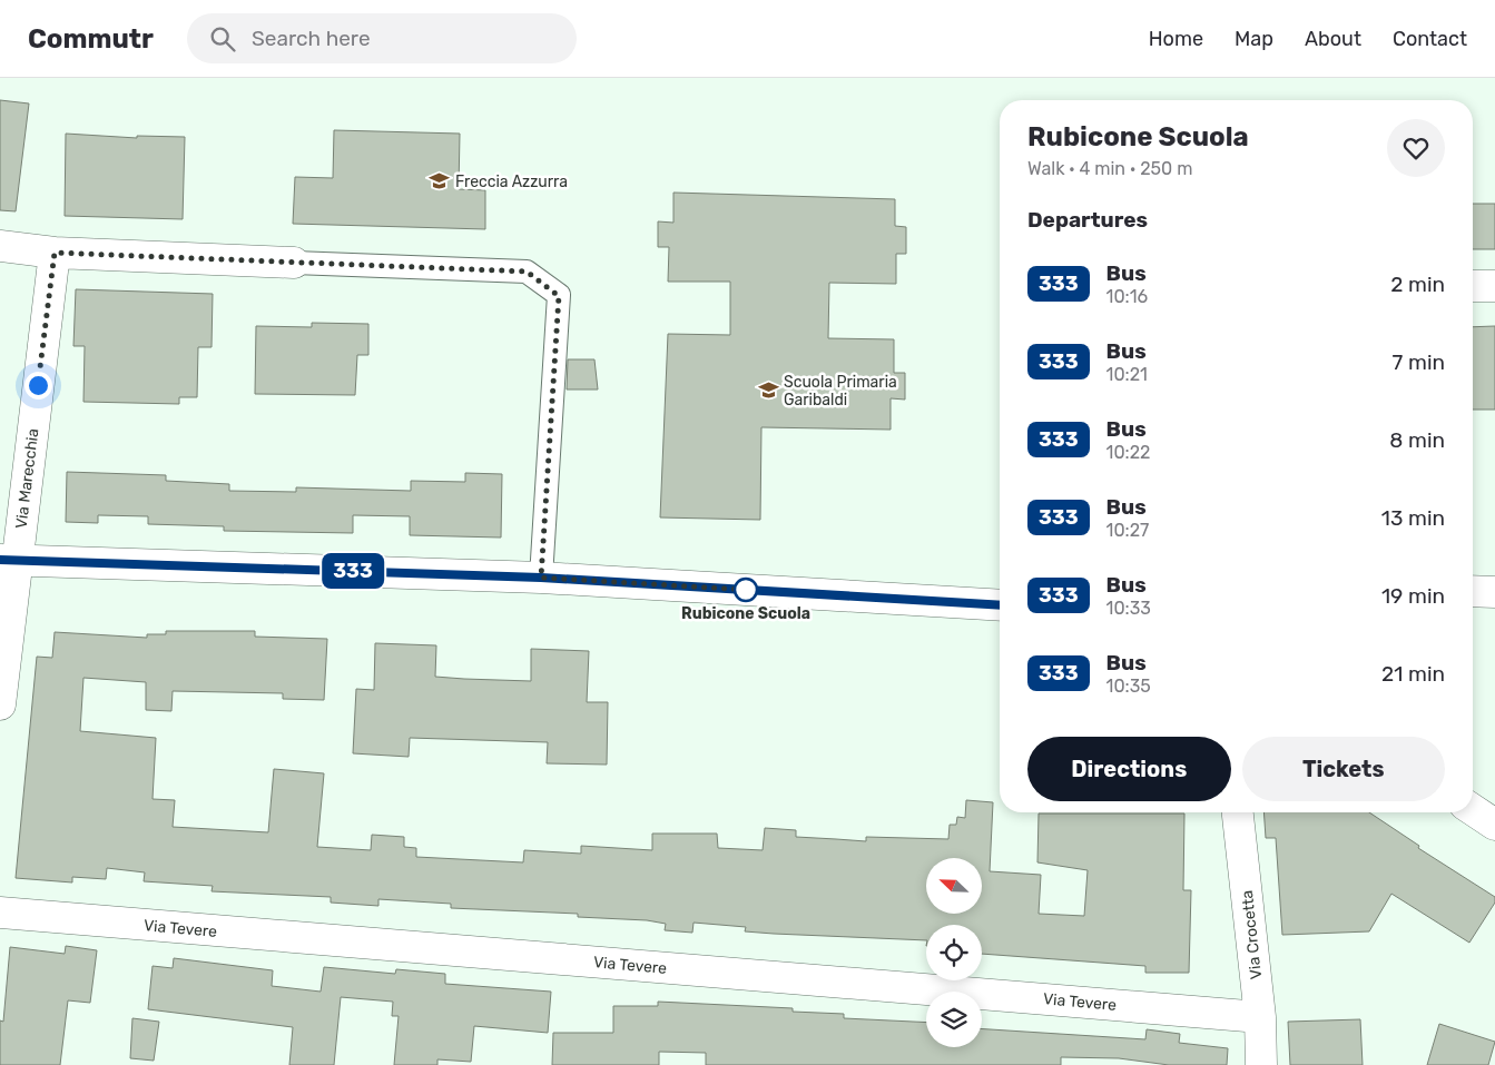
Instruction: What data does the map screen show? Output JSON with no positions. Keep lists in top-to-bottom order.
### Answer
{
  "streets": {
    "street": ["Via Marecchia", "Via Tevere", "Via Crocetta"]
  },
  "crossings": [
    ["Via Tevere", "Via Crocetta"]
  ],
  "places": {
    "school or university": ["Freccia Azzurra", "Scuola Primaria Garibaldi"],
    "other": ["Rubicone Scuola"]
  },
  "lines": ["bus line 333"],
  "north": "top left",
  "page": {
    "header": "Commutr",
    "search": "Search here",
    "nav": [
      "Home",
      "Map",
      "About",
      "Contact"
    ],
    "on_map": "333",
    "heading": [
      ["Rubicone Scuola", "Walk · 4 min · 250 m"],
      "Departures"
    ],
    "list": [
      {
        "mark": "333",
        "name": "Bus",
        "note": "10:16",
        "value": "2 min"
      },
      {
        "mark": "333",
        "name": "Bus",
        "note": "10:21",
        "value": "7 min"
      },
      {
        "mark": "333",
        "name": "Bus",
        "note": "10:22",
        "value": "8 min"
      },
      {
        "mark": "333",
        "name": "Bus",
        "note": "10:27",
        "value": "13 min"
      },
      {
        "mark": "333",
        "name": "Bus",
        "note": "10:33",
        "value": "19 min"
      },
      {
        "mark": "333",
        "name": "Bus",
        "note": "10:35",
        "value": "21 min"
      }
    ],
    "buttons": ["Directions", "Tickets"]
  }
}
